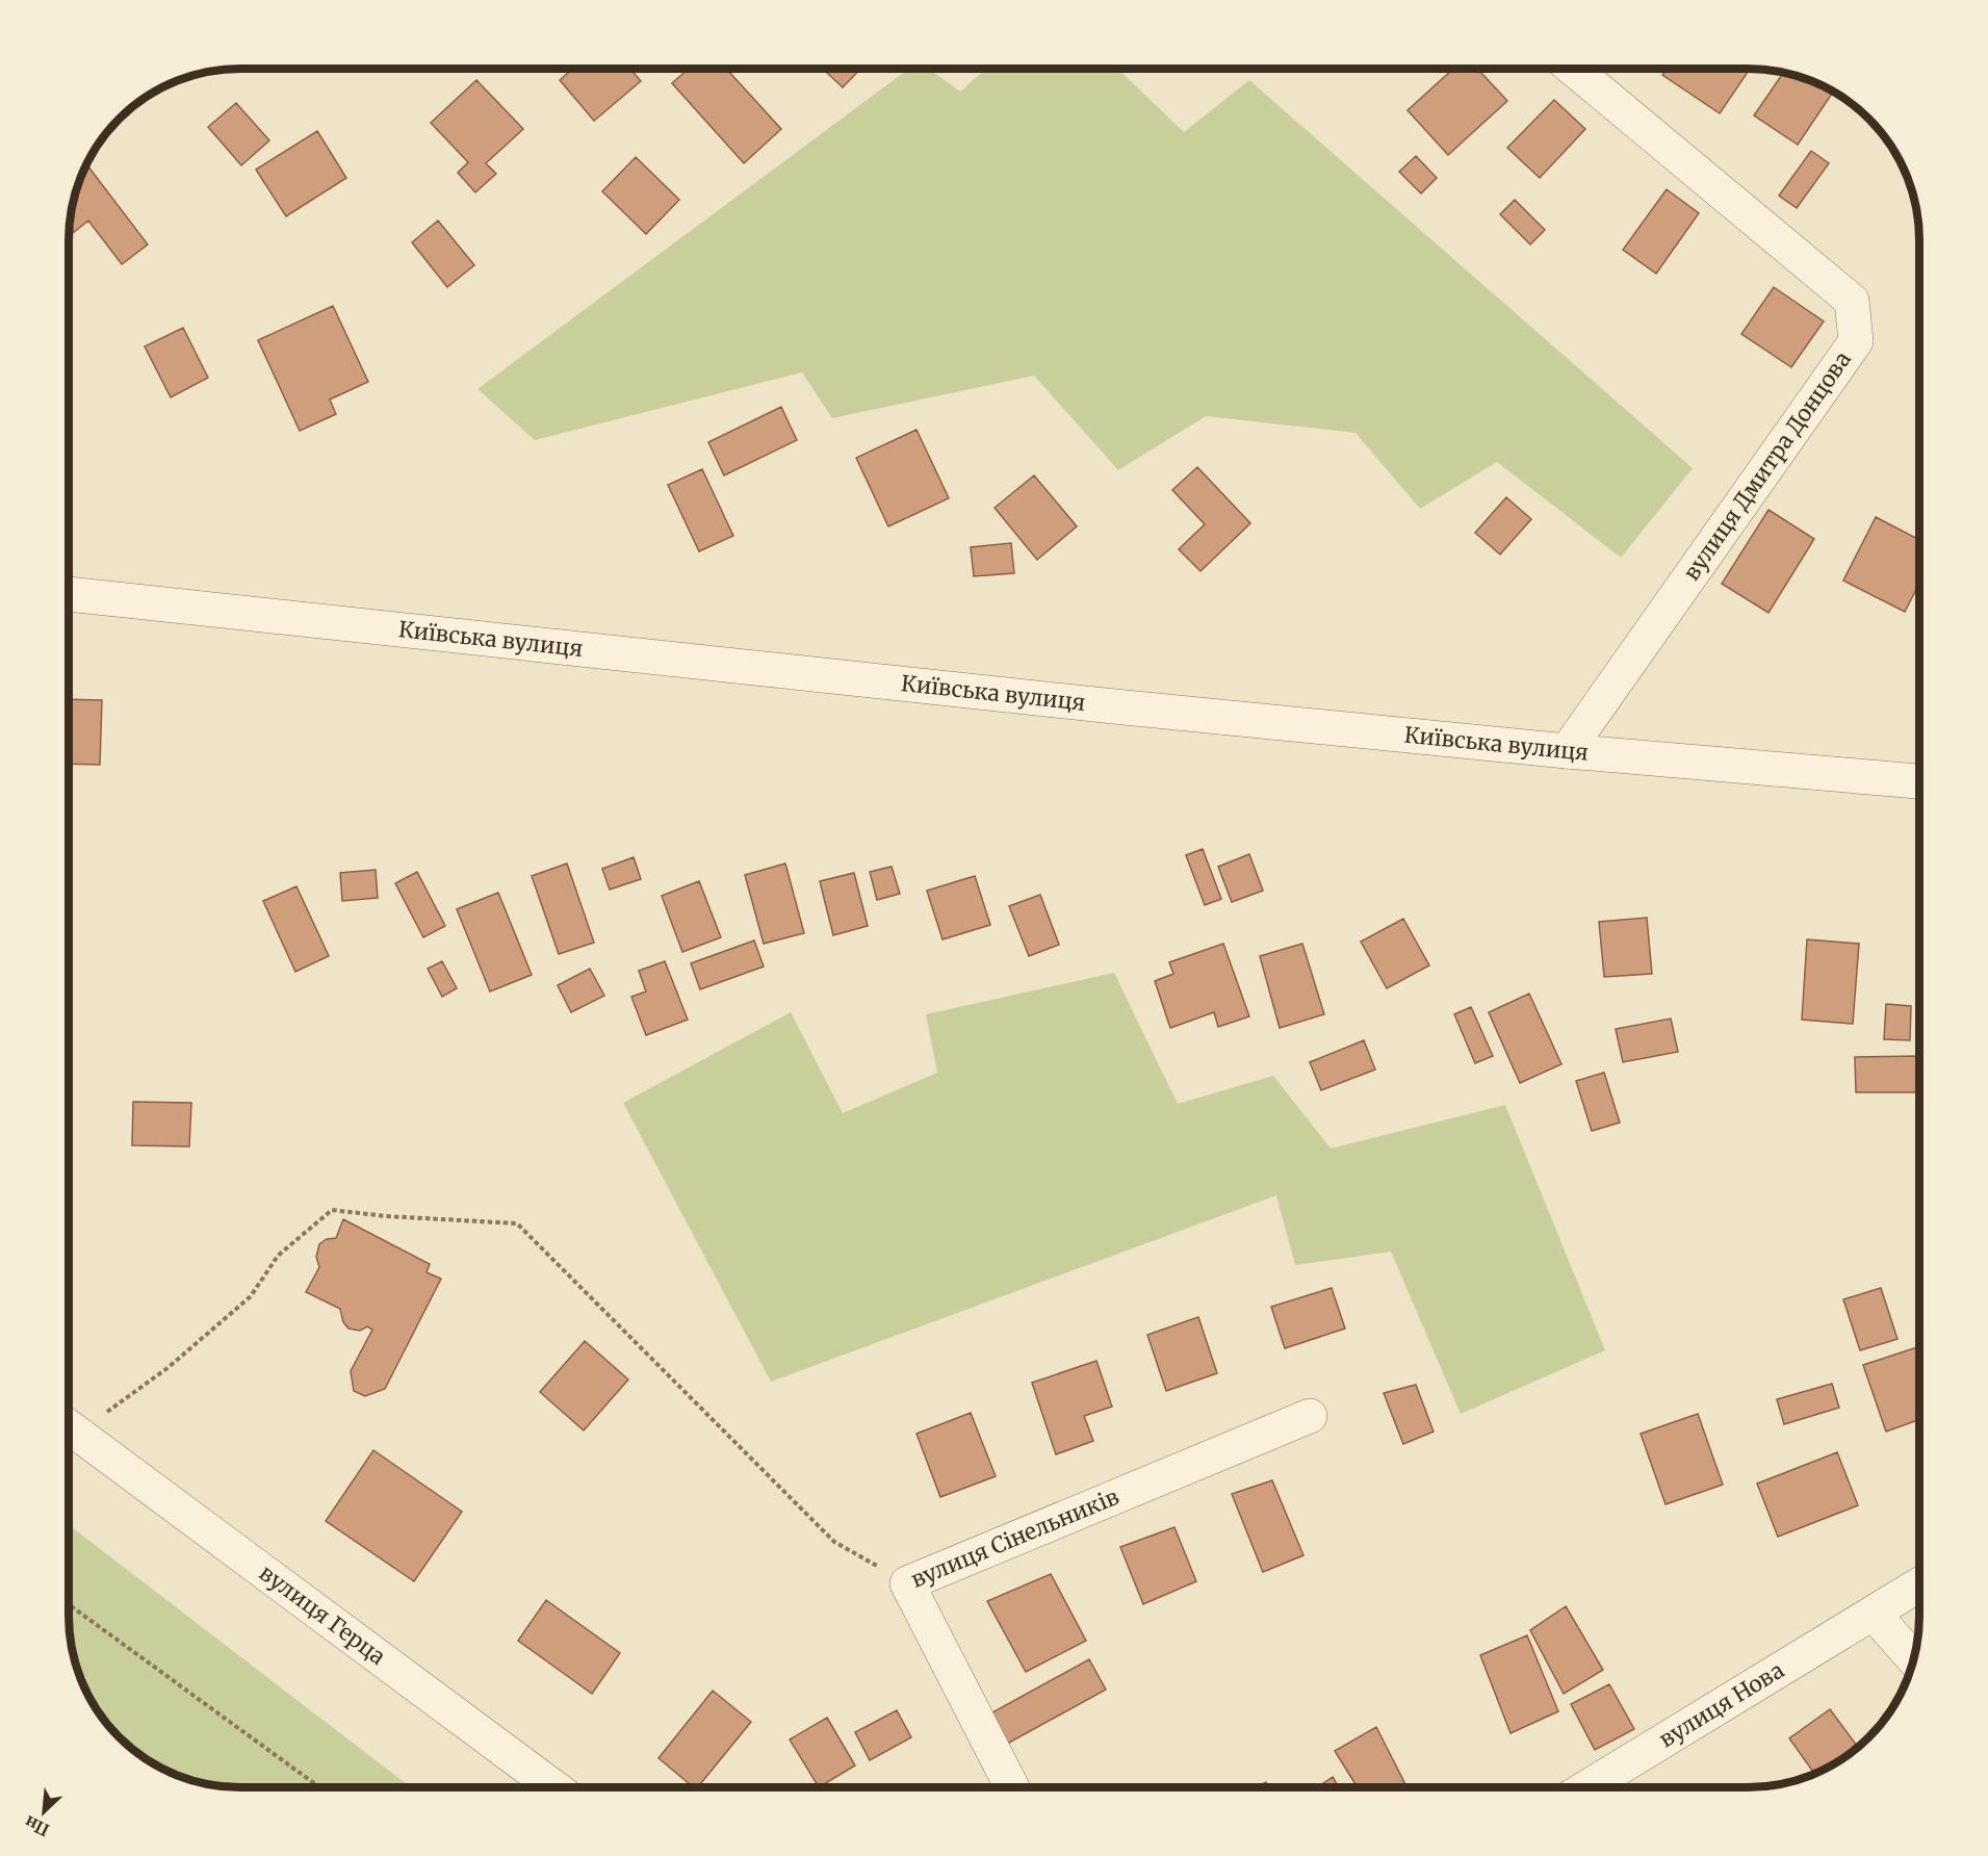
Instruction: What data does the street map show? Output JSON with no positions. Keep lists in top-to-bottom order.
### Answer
{
  "streets": {
    "street": [
      "вулиця Дмитра Донцова",
      "Київська вулиця",
      "вулиця Сінельників",
      "вулиця Герца",
      "вулиця Нова"
    ]
  },
  "crossings": [
    ["вулиця Дмитра Донцова", "Київська вулиця"]
  ],
  "north": "bottom left"
}
